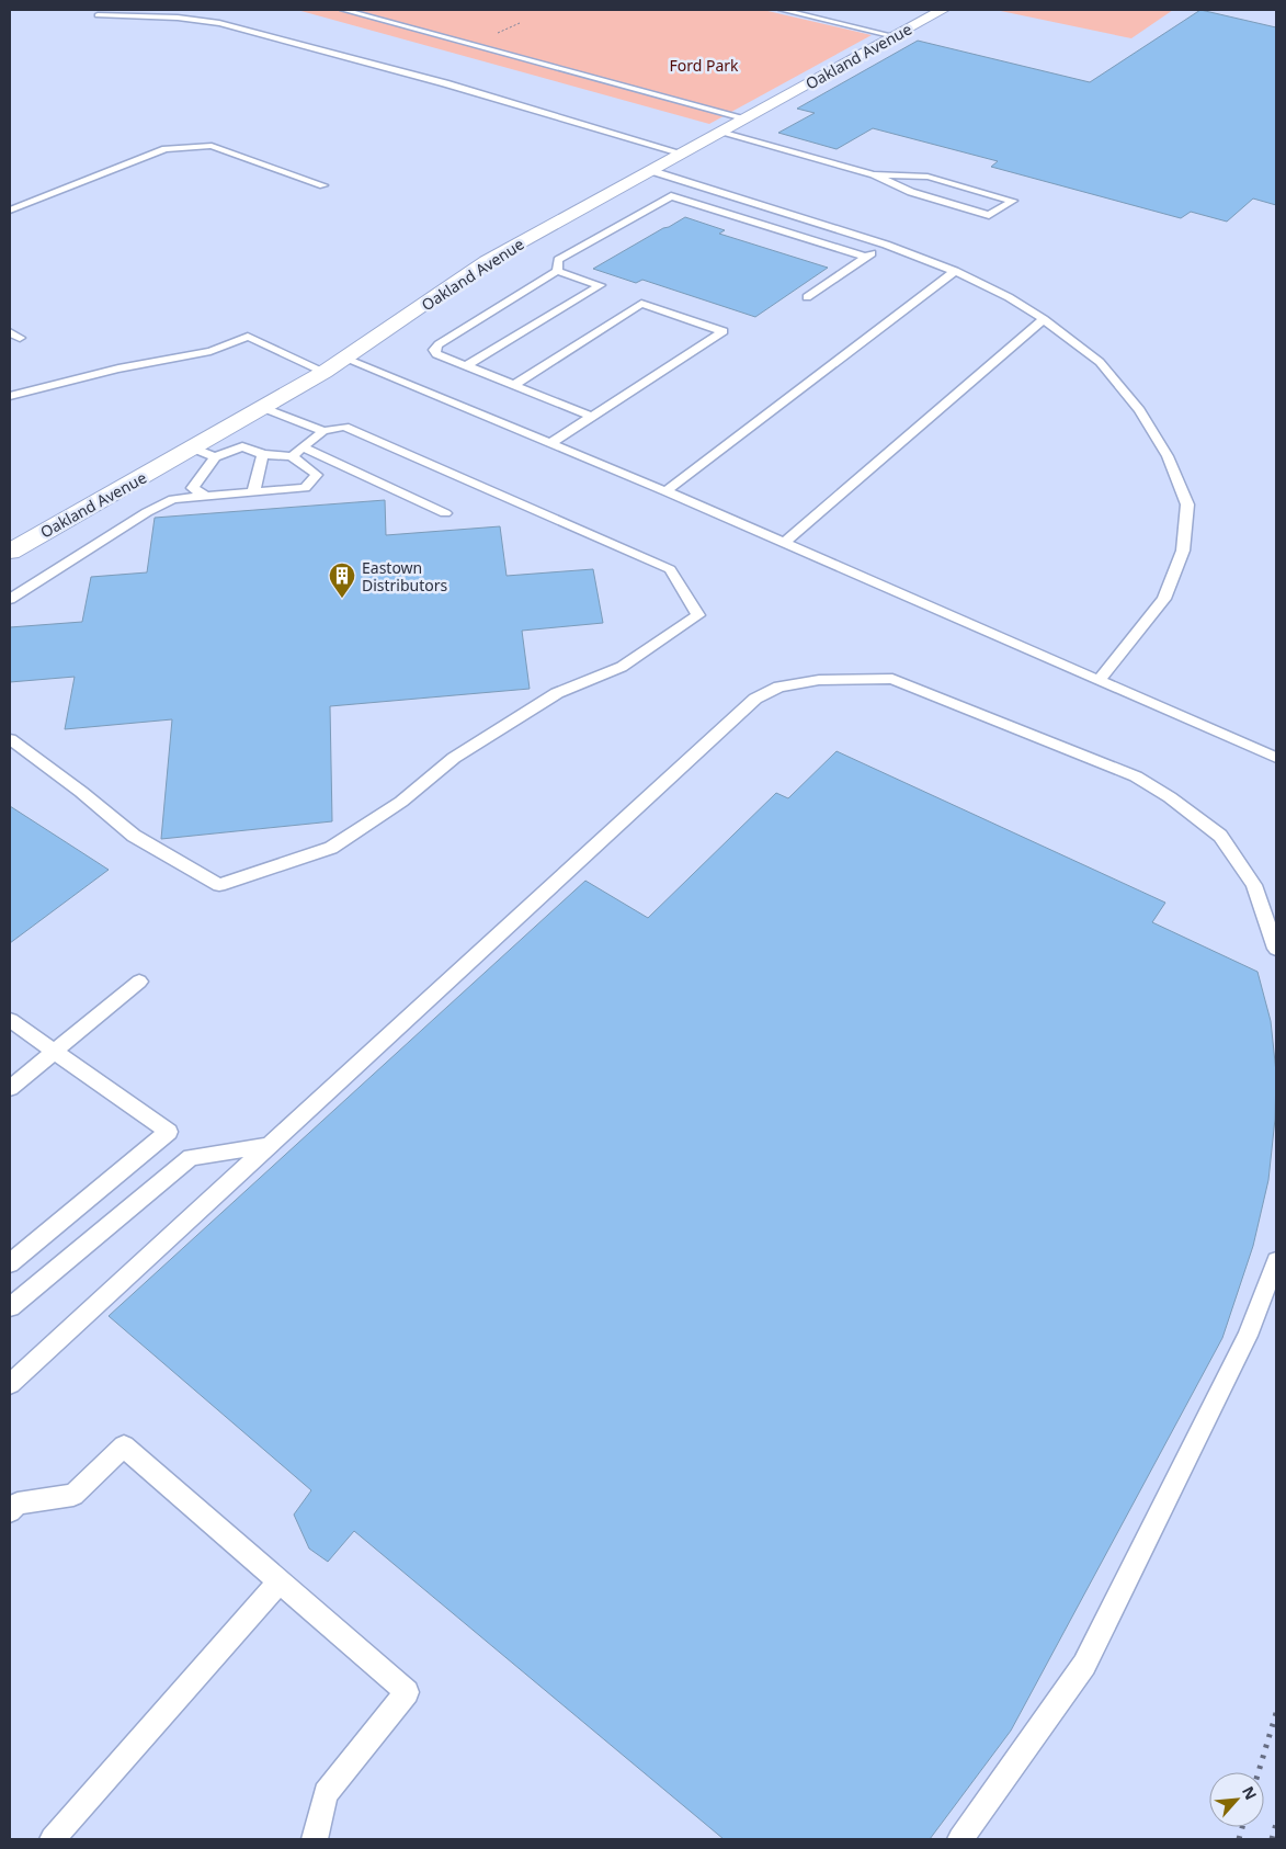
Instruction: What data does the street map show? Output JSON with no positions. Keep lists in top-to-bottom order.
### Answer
{
  "streets": {
    "street": ["Oakland Avenue"]
  },
  "parks": ["Ford Park"],
  "places": {
    "building": ["Eastown Distributors"]
  },
  "north": "top right"
}
